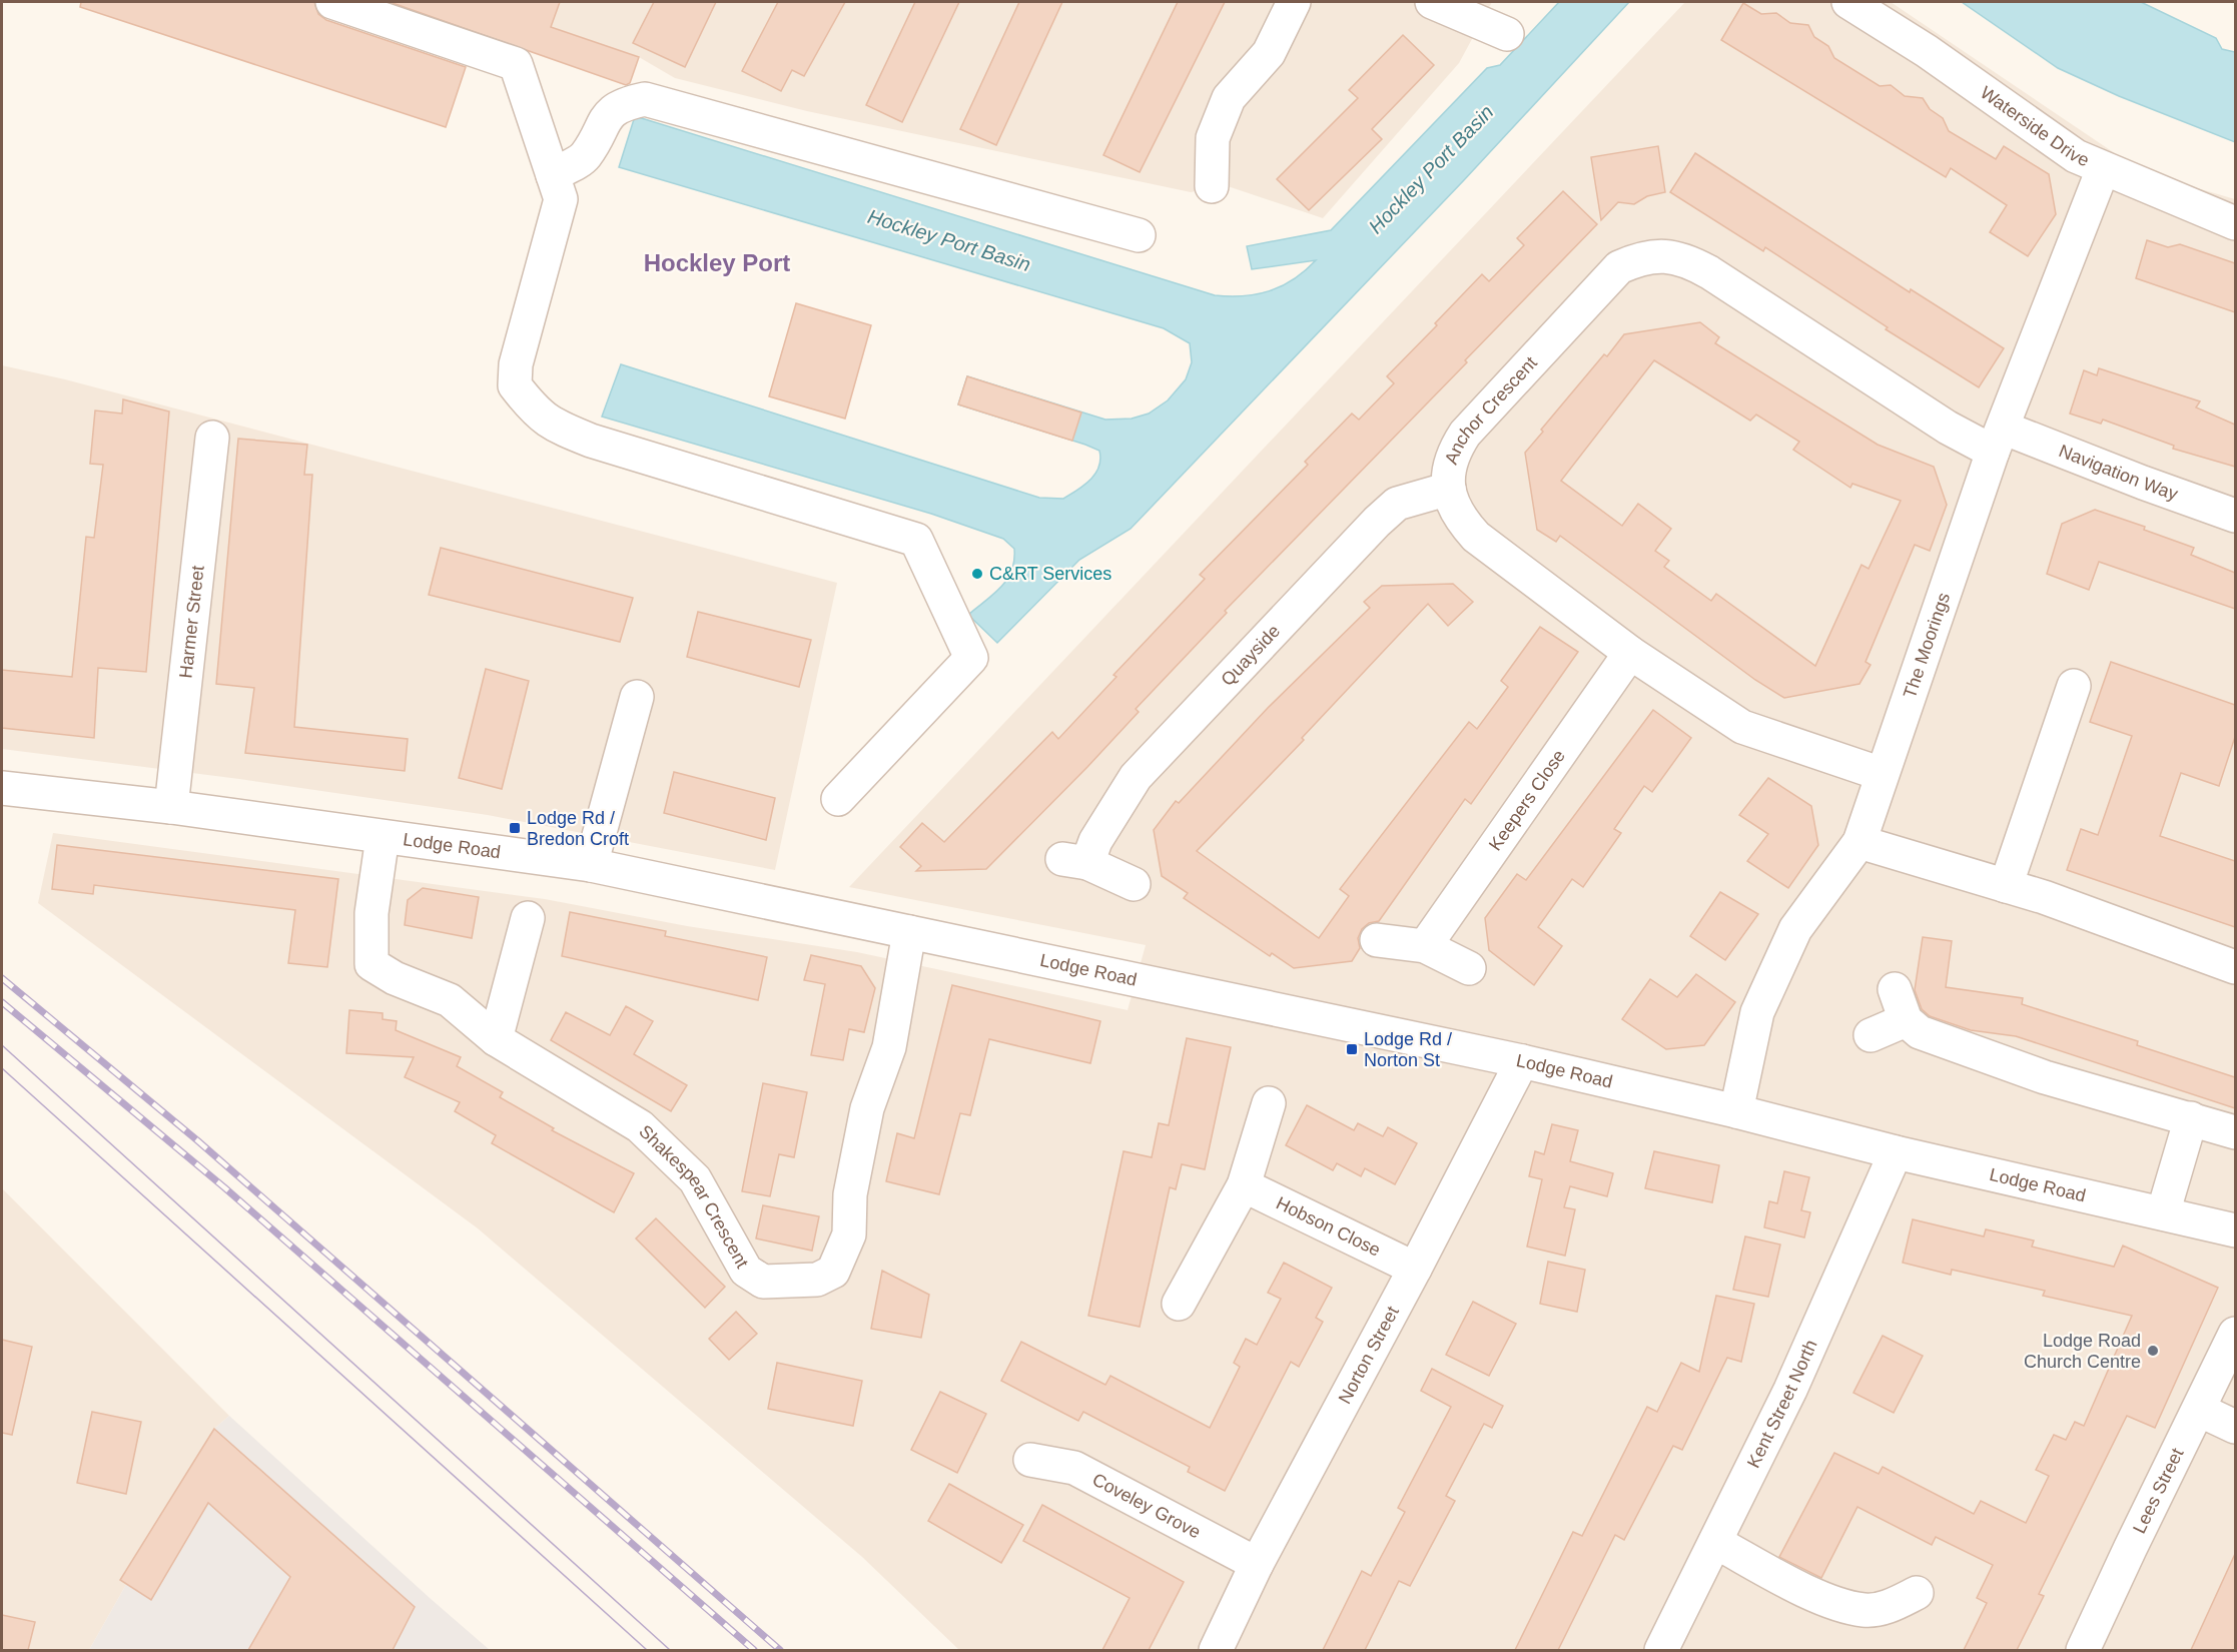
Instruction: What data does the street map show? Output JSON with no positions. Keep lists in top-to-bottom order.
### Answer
{
  "streets": {
    "street": [
      "Waterside Drive",
      "Anchor Crescent",
      "Navigation Way",
      "Harmer Street",
      "The Moorings",
      "Quayside",
      "Keepers Close",
      "Lodge Road",
      "Shakespear Crescent",
      "Hobson Close",
      "Norton Street",
      "Kent Street North",
      "Lees Street",
      "Coveley Grove"
    ]
  },
  "crossings": [
    ["Waterside Drive", "The Moorings"],
    ["Anchor Crescent", "Navigation Way"],
    ["Anchor Crescent", "The Moorings"],
    ["Anchor Crescent", "Quayside"],
    ["Anchor Crescent", "Keepers Close"],
    ["Navigation Way", "The Moorings"],
    ["Harmer Street", "Lodge Road"],
    ["The Moorings", "Lodge Road"],
    ["Lodge Road", "Shakespear Crescent"],
    ["Lodge Road", "Norton Street"],
    ["Lodge Road", "Kent Street North"],
    ["Hobson Close", "Norton Street"],
    ["Norton Street", "Coveley Grove"]
  ],
  "districts": ["Hockley Port"],
  "water": ["Hockley Port Basin"],
  "places": {
    "other": ["C&RT Services", "Lodge Road Church Centre"],
    "transit": ["Lodge Rd / Bredon Croft", "Lodge Rd / Norton St"]
  }
}
